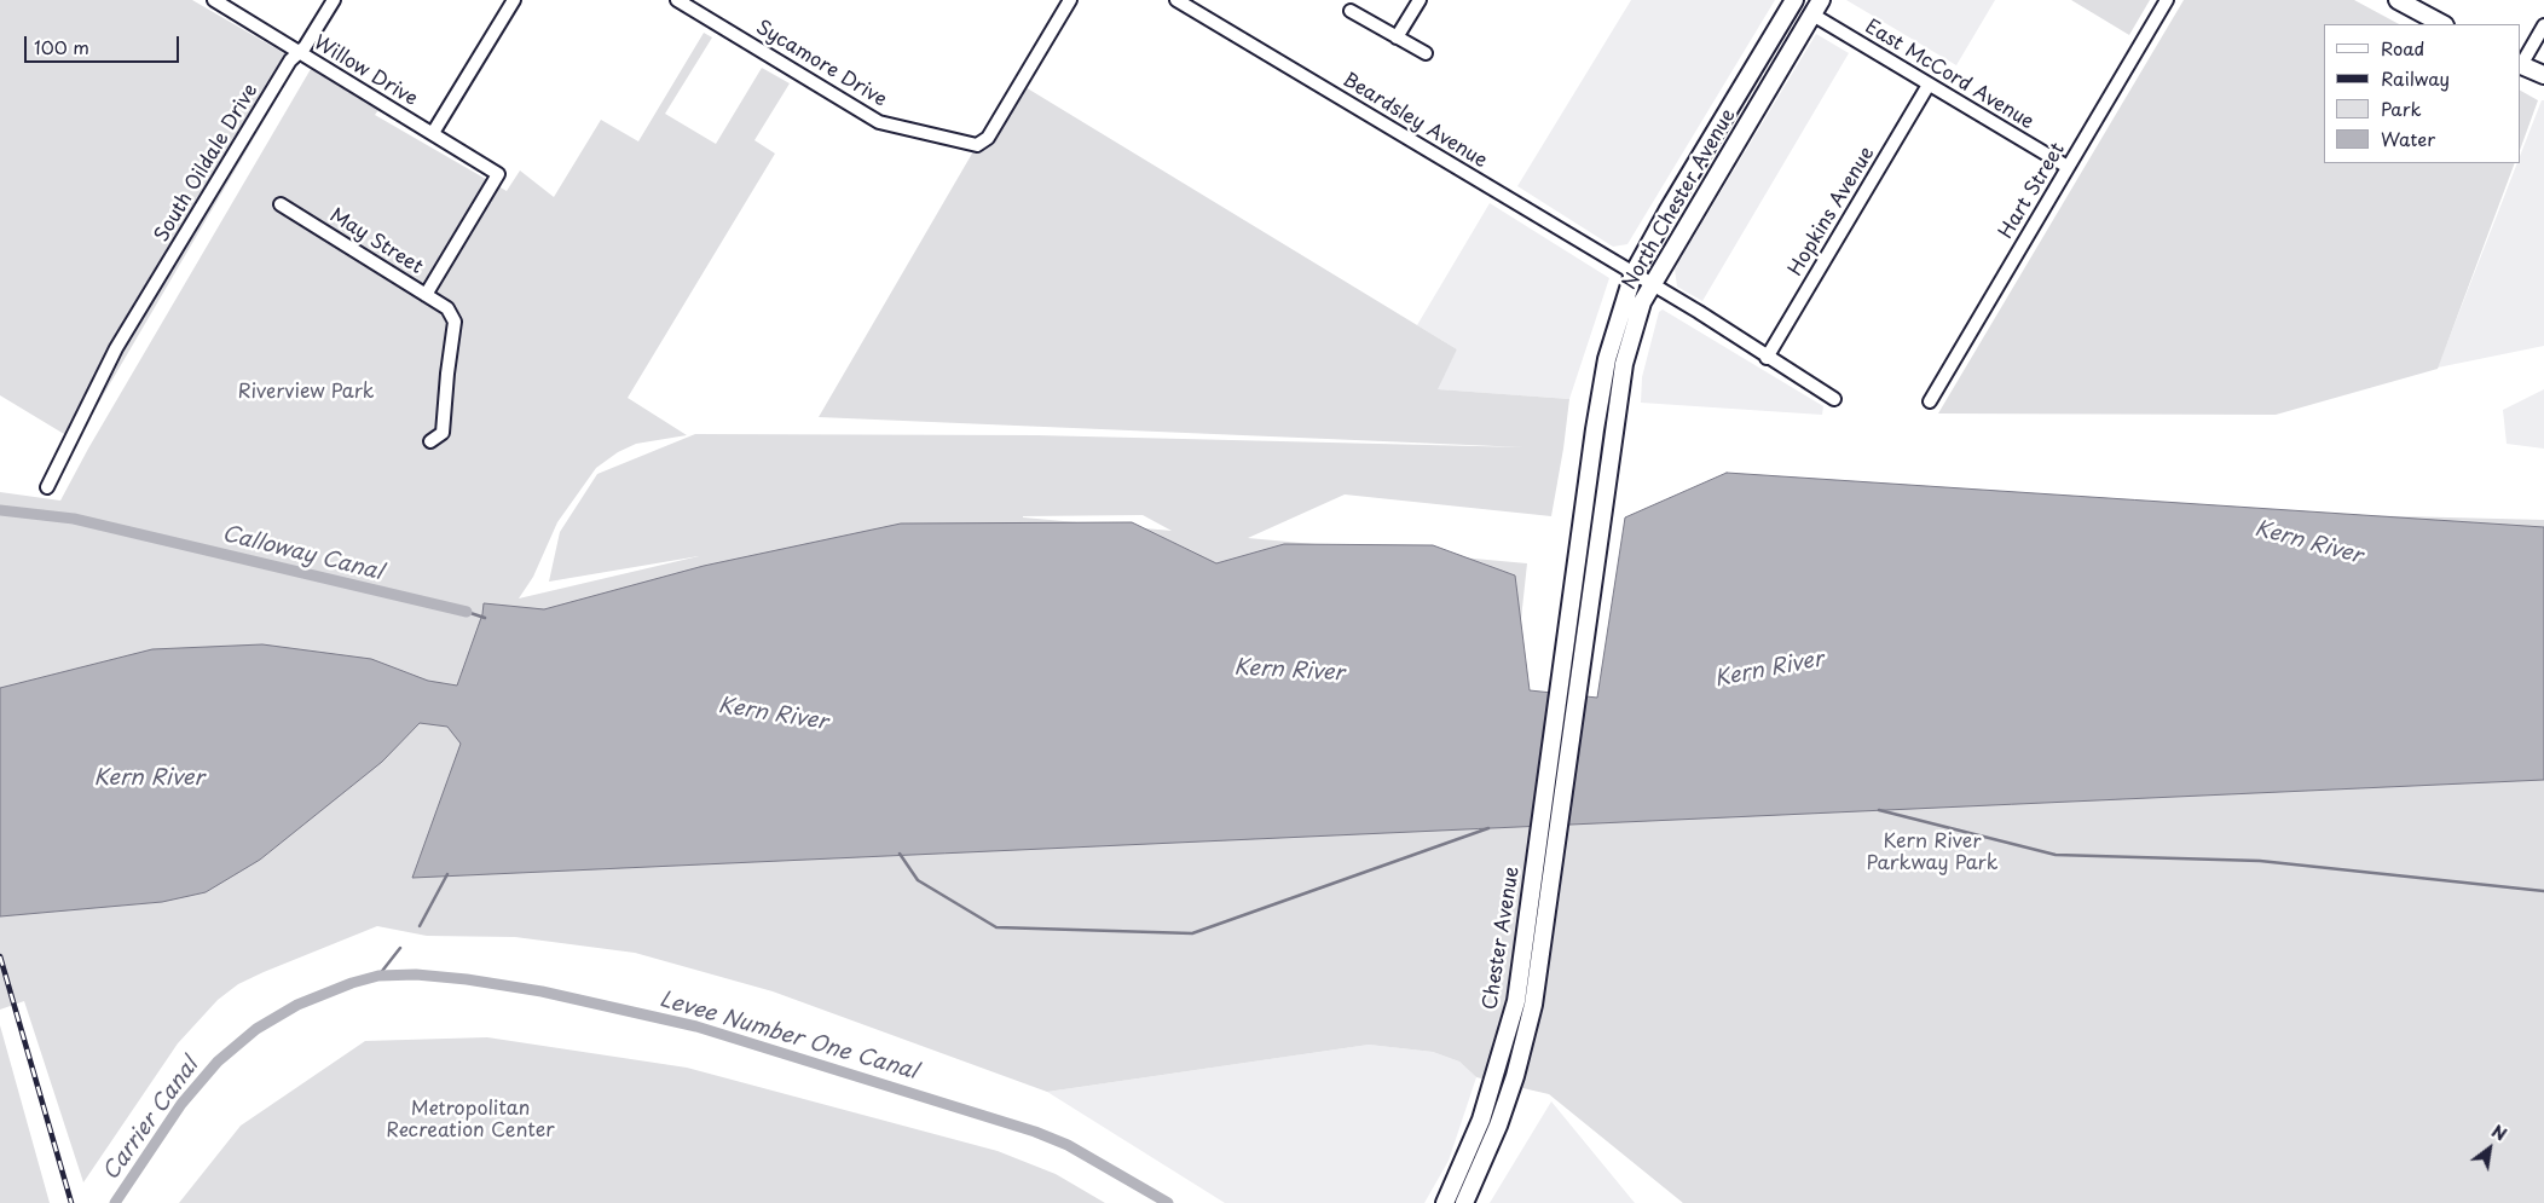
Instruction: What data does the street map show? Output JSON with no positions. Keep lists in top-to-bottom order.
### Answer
{
  "streets": {
    "main road": ["North Chester Avenue", "Chester Avenue"],
    "street": [
      "Sycamore Drive",
      "Willow Drive",
      "East McCord Avenue",
      "Beardsley Avenue",
      "South Oildale Drive",
      "Hart Street",
      "Hopkins Avenue",
      "May Street"
    ]
  },
  "crossings": [
    ["Willow Drive", "South Oildale Drive"],
    ["Willow Drive", "May Street"],
    ["East McCord Avenue", "Hart Street"],
    ["East McCord Avenue", "North Chester Avenue"],
    ["East McCord Avenue", "Hopkins Avenue"],
    ["Beardsley Avenue", "North Chester Avenue"],
    ["Beardsley Avenue", "Hopkins Avenue"],
    ["North Chester Avenue", "Chester Avenue"]
  ],
  "water": [
    "Kern River",
    "Calloway Canal",
    "Levee Number One Canal",
    "Carrier Canal"
  ],
  "parks": ["Riverview Park", "Kern River Parkway Park", "Metropolitan Recreation Center"],
  "legend": [
    "Road",
    "Railway",
    "Park",
    "Water"
  ],
  "scale_bar": "100 m",
  "north": "top right"
}
